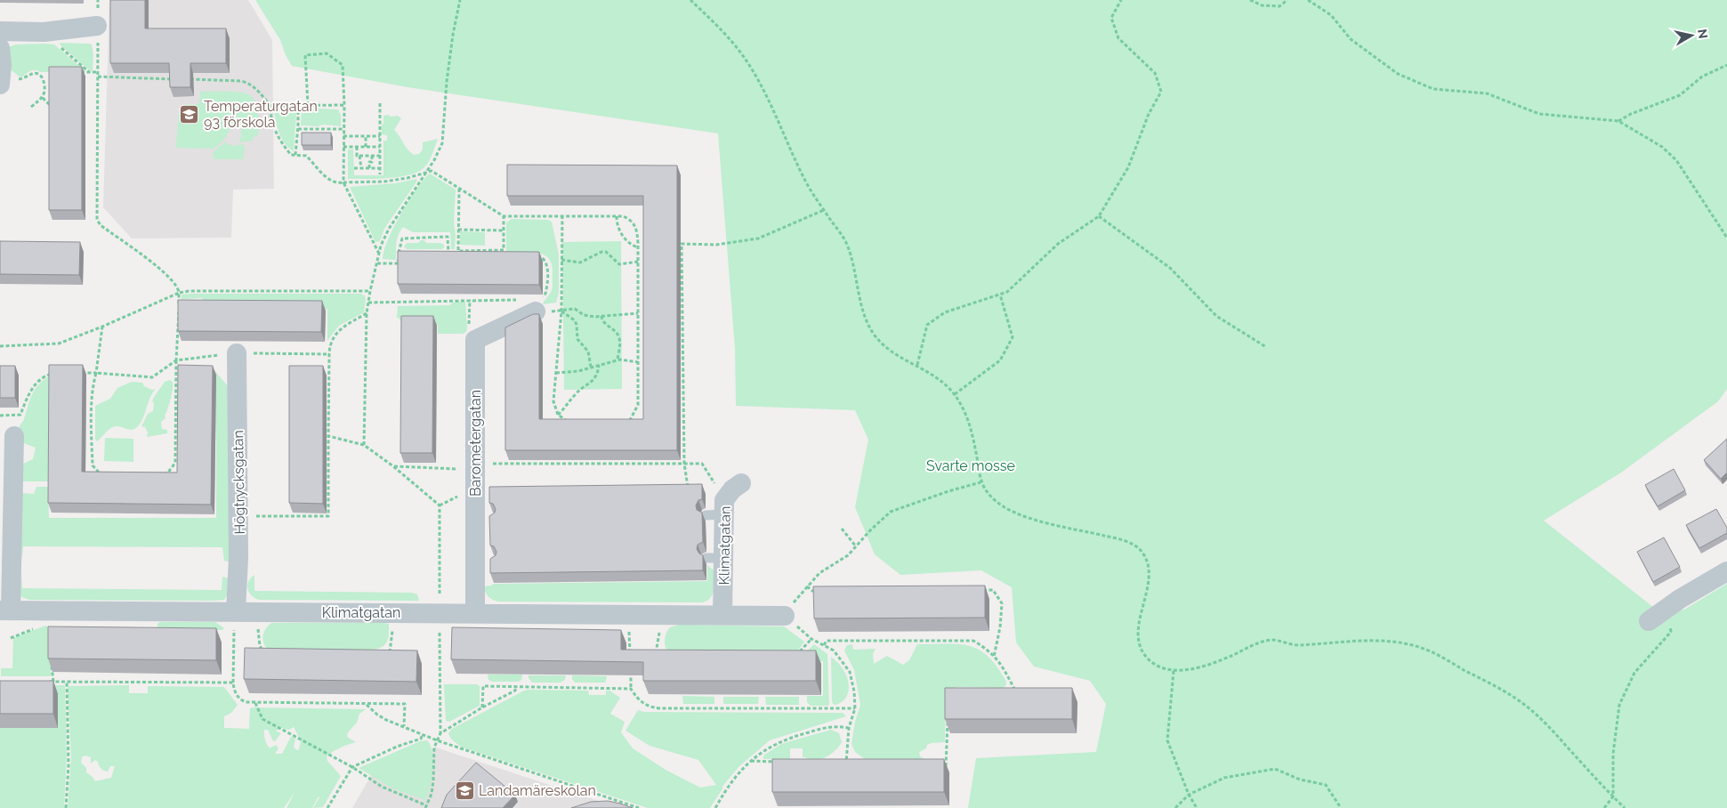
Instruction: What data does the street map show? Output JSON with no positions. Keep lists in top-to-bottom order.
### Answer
{
  "streets": {
    "street": ["Barometergatan", "Högtrycksgatan", "Klimatgatan"]
  },
  "crossings": [
    ["Barometergatan", "Klimatgatan"],
    ["Högtrycksgatan", "Klimatgatan"]
  ],
  "parks": ["Svarte mosse"],
  "places": {
    "school or university": ["Temperaturgatan 93 förskola", "Landamäreskolan"]
  },
  "north": "right"
}
